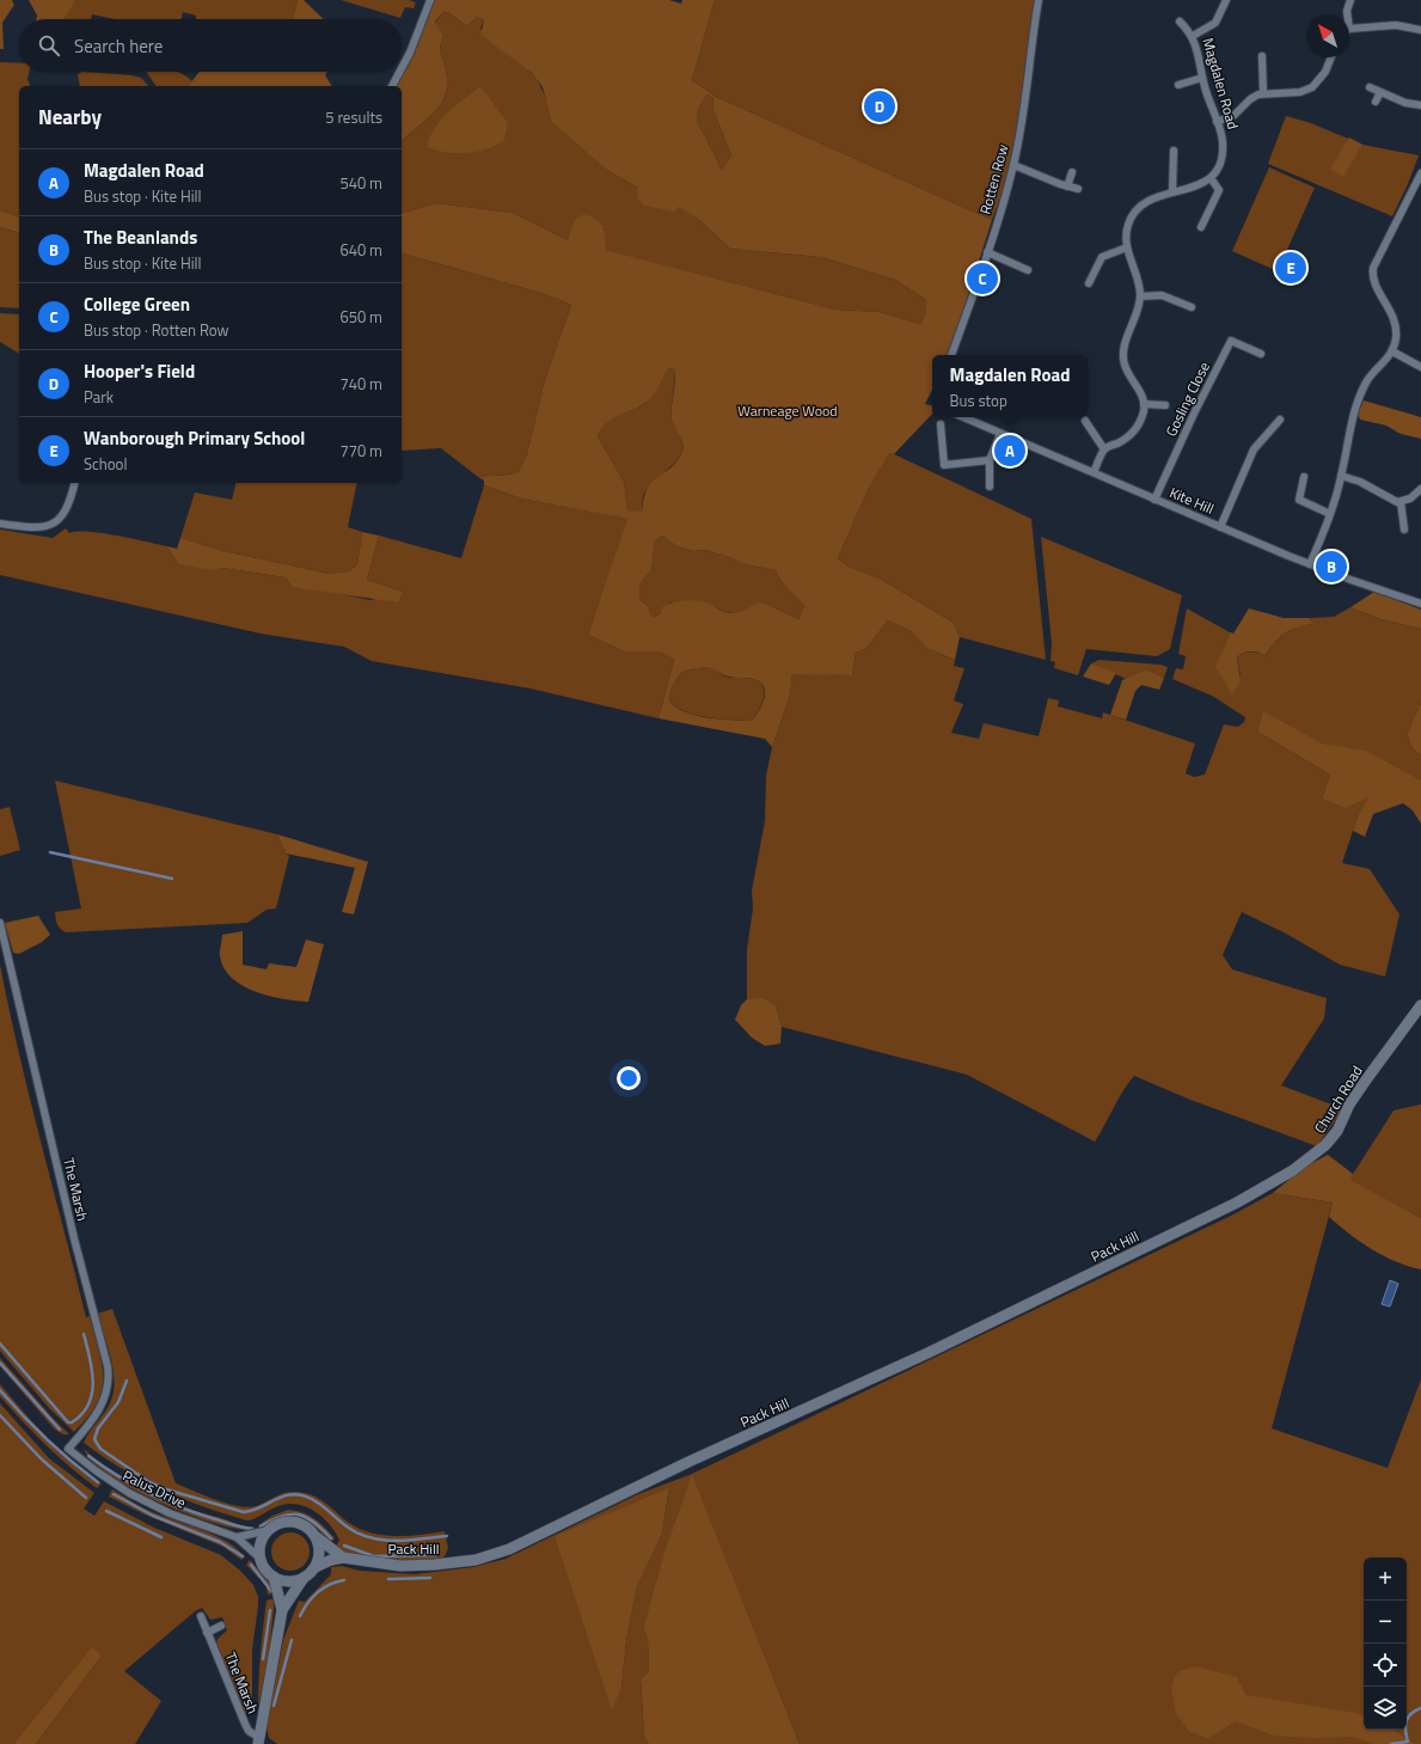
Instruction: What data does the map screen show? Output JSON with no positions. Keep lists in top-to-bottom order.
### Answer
{
  "streets": {
    "street": [
      "Magdalen Road",
      "Rotten Row",
      "Gosling Close",
      "Kite Hill",
      "Church Road",
      "The Marsh",
      "Pack Hill",
      "Palus Drive"
    ]
  },
  "crossings": [
    ["Gosling Close", "Kite Hill"],
    ["Church Road", "Pack Hill"],
    ["The Marsh", "Palus Drive"],
    ["Pack Hill", "Palus Drive"]
  ],
  "parks": ["Warneage Wood"],
  "north": "top left",
  "page": {
    "search": "Search here",
    "heading": ["Nearby", "5 results"],
    "pins": [
      "D",
      "E",
      "C",
      "A",
      "B"
    ],
    "list": [
      {
        "mark": "A",
        "name": "Magdalen Road",
        "note": "Bus stop · Kite Hill",
        "value": "540 m"
      },
      {
        "mark": "B",
        "name": "The Beanlands",
        "note": "Bus stop · Kite Hill",
        "value": "640 m"
      },
      {
        "mark": "C",
        "name": "College Green",
        "note": "Bus stop · Rotten Row",
        "value": "650 m"
      },
      {
        "mark": "D",
        "name": "Hooper's Field",
        "note": "Park",
        "value": "740 m"
      },
      {
        "mark": "E",
        "name": "Wanborough Primary School",
        "note": "School",
        "value": "770 m"
      }
    ],
    "popup": ["Magdalen Road", "Bus stop"],
    "map_buttons": ["+", "−"]
  }
}
